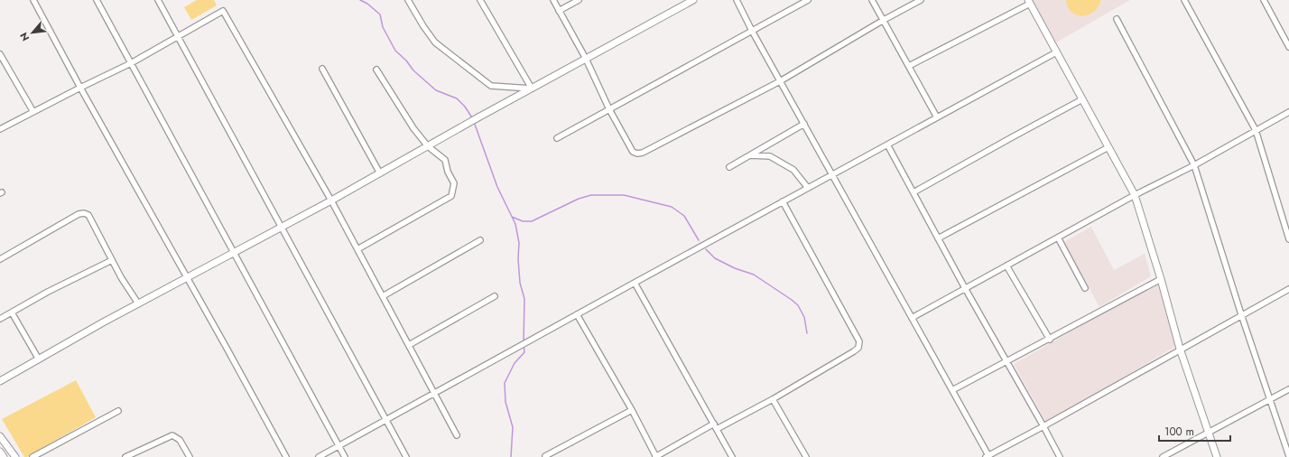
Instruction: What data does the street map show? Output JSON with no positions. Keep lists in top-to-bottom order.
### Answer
{
  "scale_bar": "100 m",
  "north": "bottom left"
}
